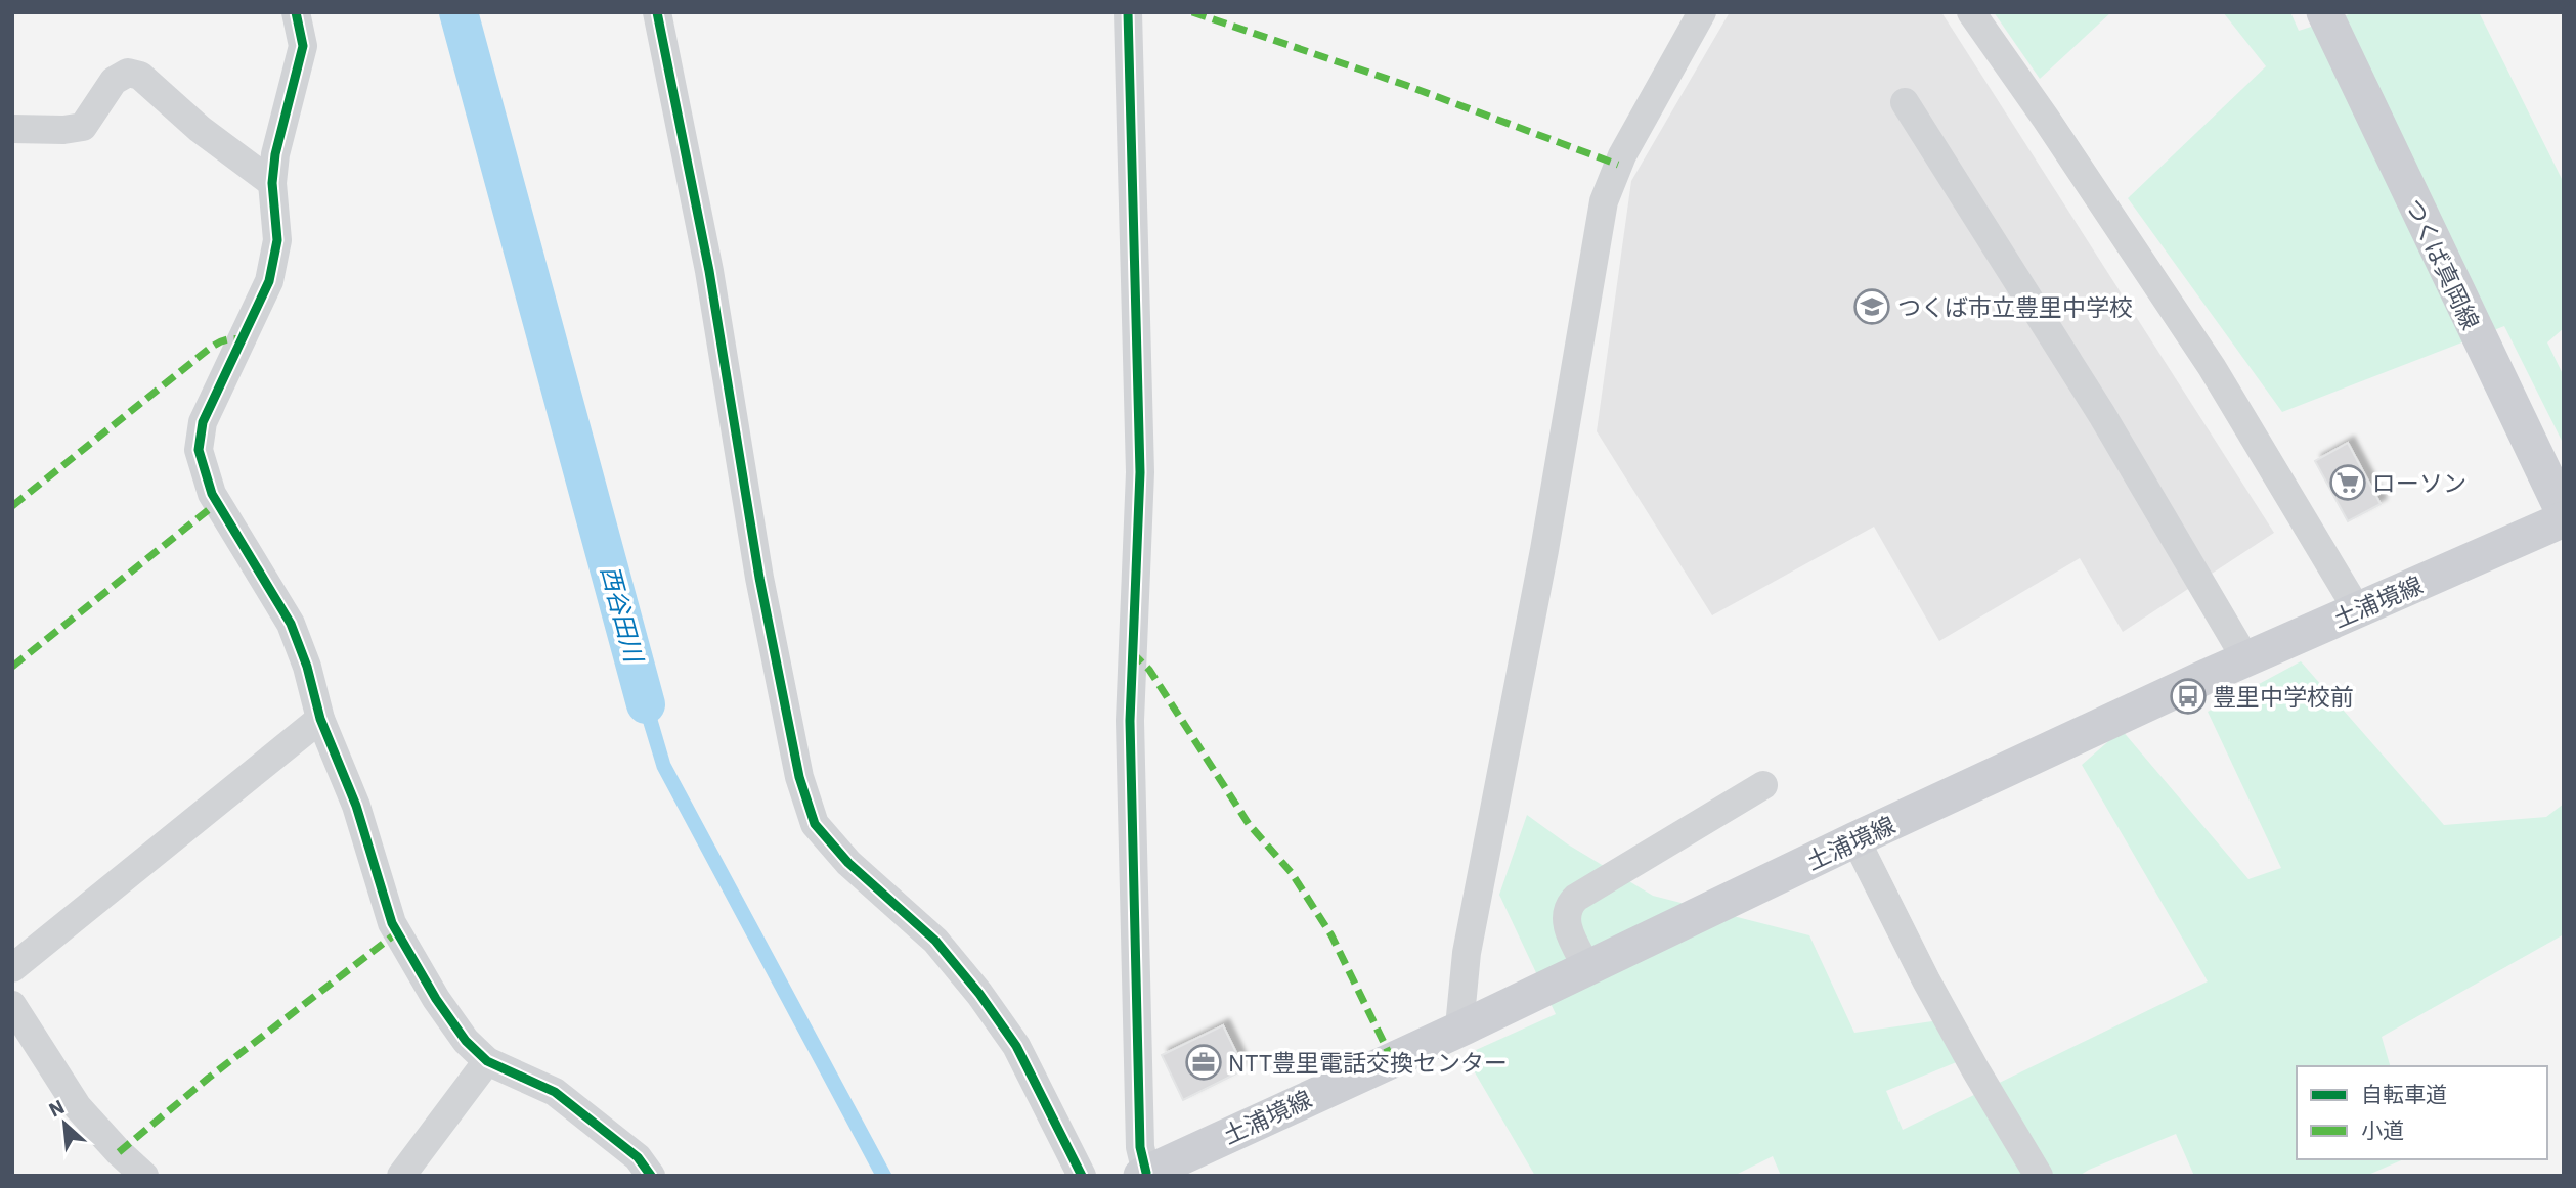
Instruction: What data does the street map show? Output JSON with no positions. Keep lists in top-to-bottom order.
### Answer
{
  "streets": {
    "main road": ["つくば真岡線", "土浦境線"]
  },
  "water": ["西谷田川"],
  "places": {
    "school or university": ["つくば市立豊里中学校"],
    "supermarket": ["ローソン"],
    "bus stop": ["豊里中学校前"],
    "office": ["NTT豊里電話交換センター"]
  },
  "legend": ["自転車道", "小道"],
  "north": "top left"
}
